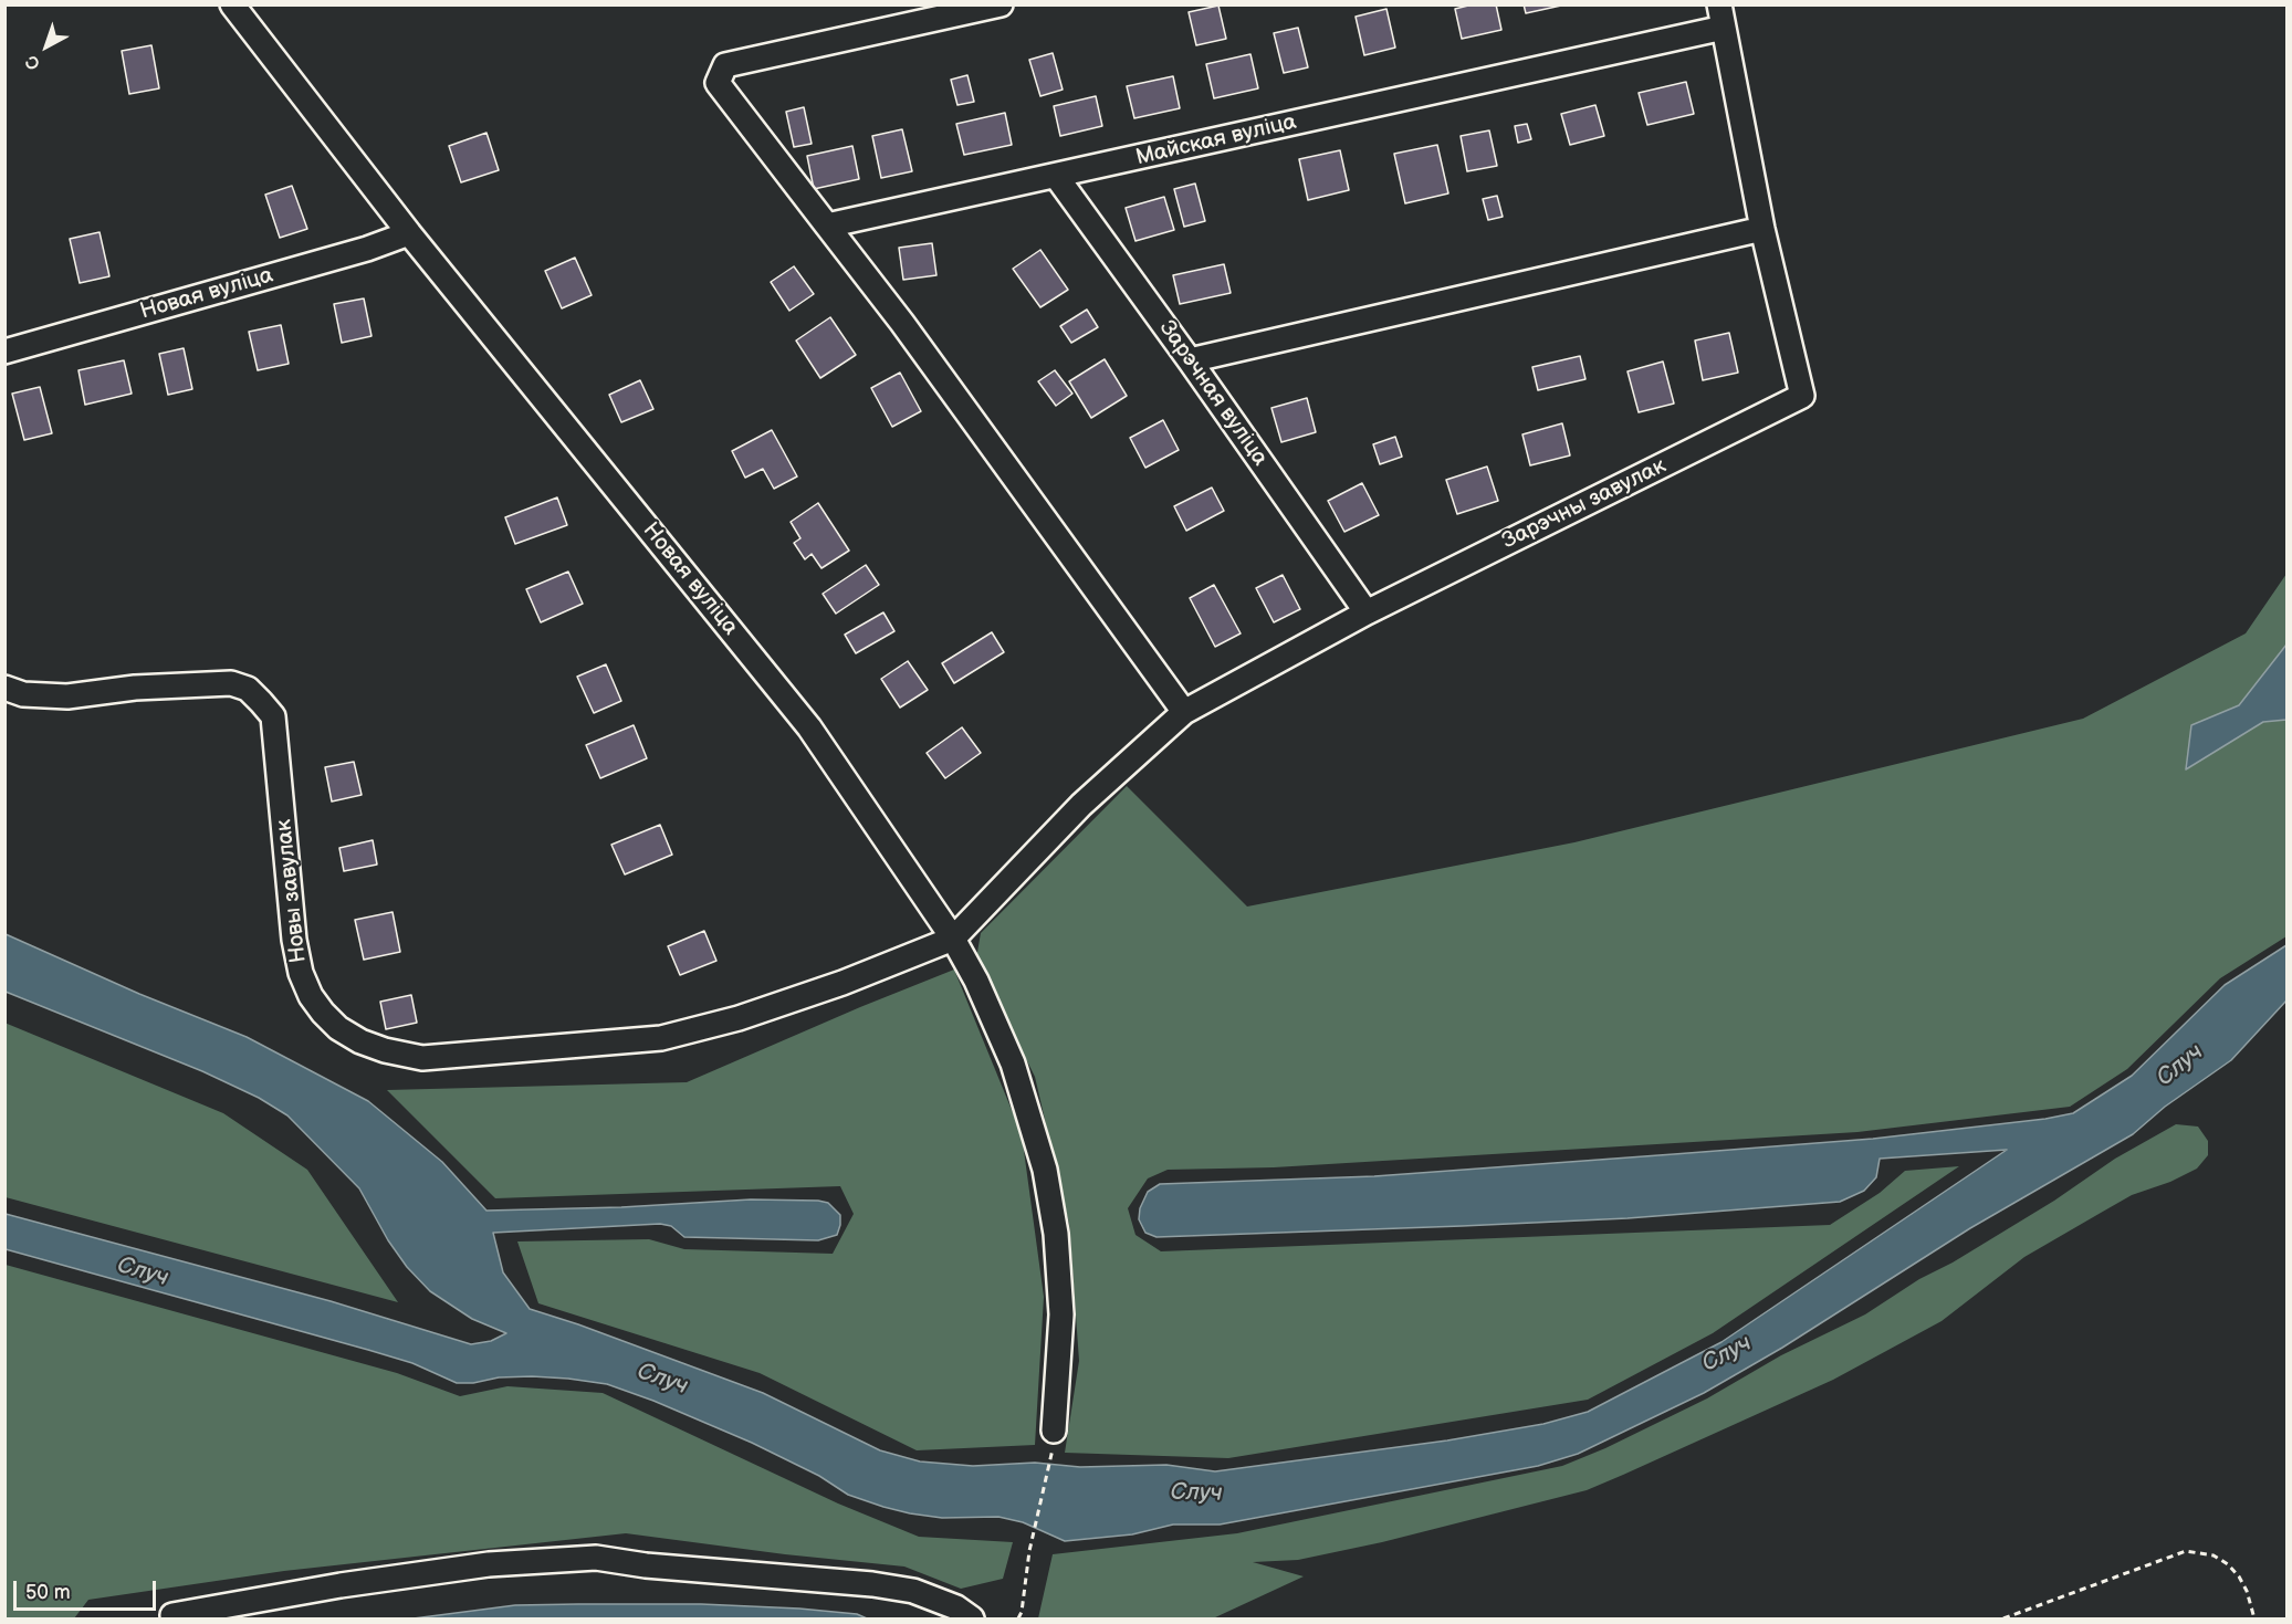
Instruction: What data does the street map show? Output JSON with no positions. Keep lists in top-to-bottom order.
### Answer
{
  "streets": {
    "street": [
      "Майская вуліца",
      "Новая вуліца",
      "Зарэчная вуліца",
      "Зарэчны завулак",
      "Новы завулак"
    ]
  },
  "crossings": [
    ["Майская вуліца", "Зарэчная вуліца"],
    ["Новая вуліца", "Зарэчны завулак"],
    ["Новая вуліца", "Новы завулак"],
    ["Зарэчная вуліца", "Зарэчны завулак"],
    ["Зарэчны завулак", "Новы завулак"]
  ],
  "water": ["Случ"],
  "scale_bar": "50 m",
  "north": "bottom left"
}
